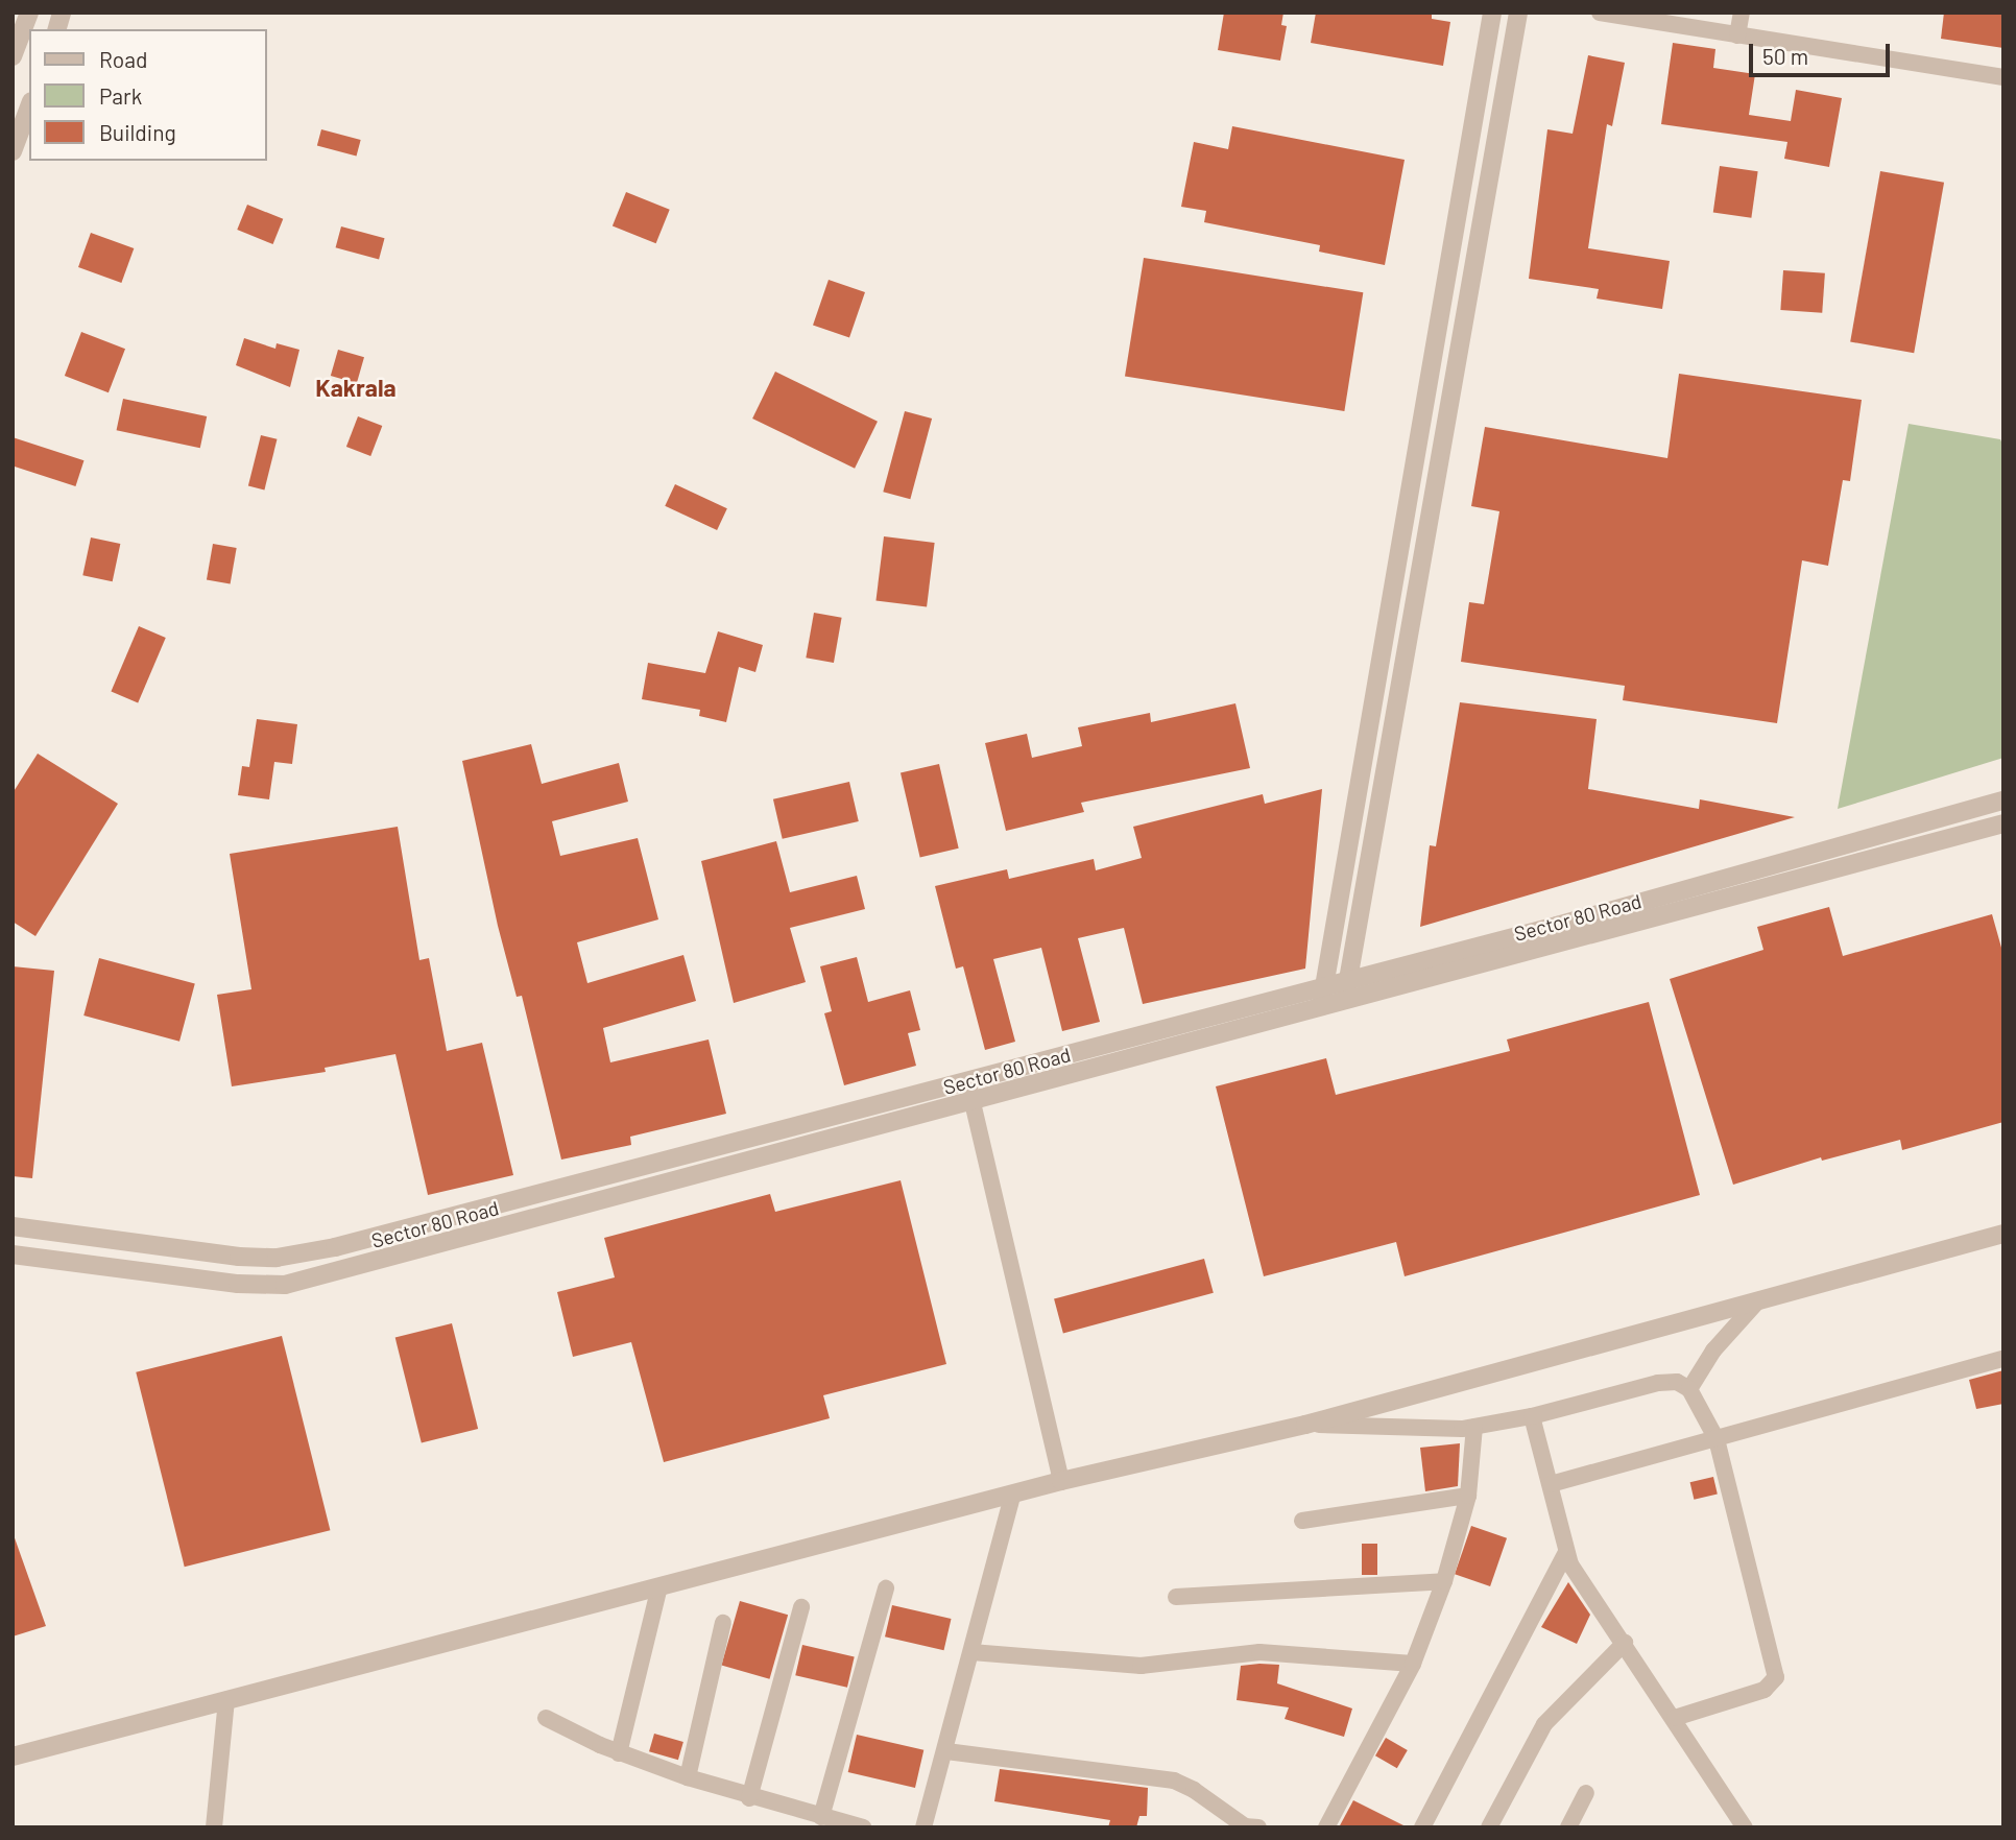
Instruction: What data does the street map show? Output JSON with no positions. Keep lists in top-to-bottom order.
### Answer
{
  "streets": {
    "street": ["Sector 80 Road"]
  },
  "districts": ["Kakrala"],
  "legend": ["Road", "Park", "Building"],
  "scale_bar": "50 m"
}
